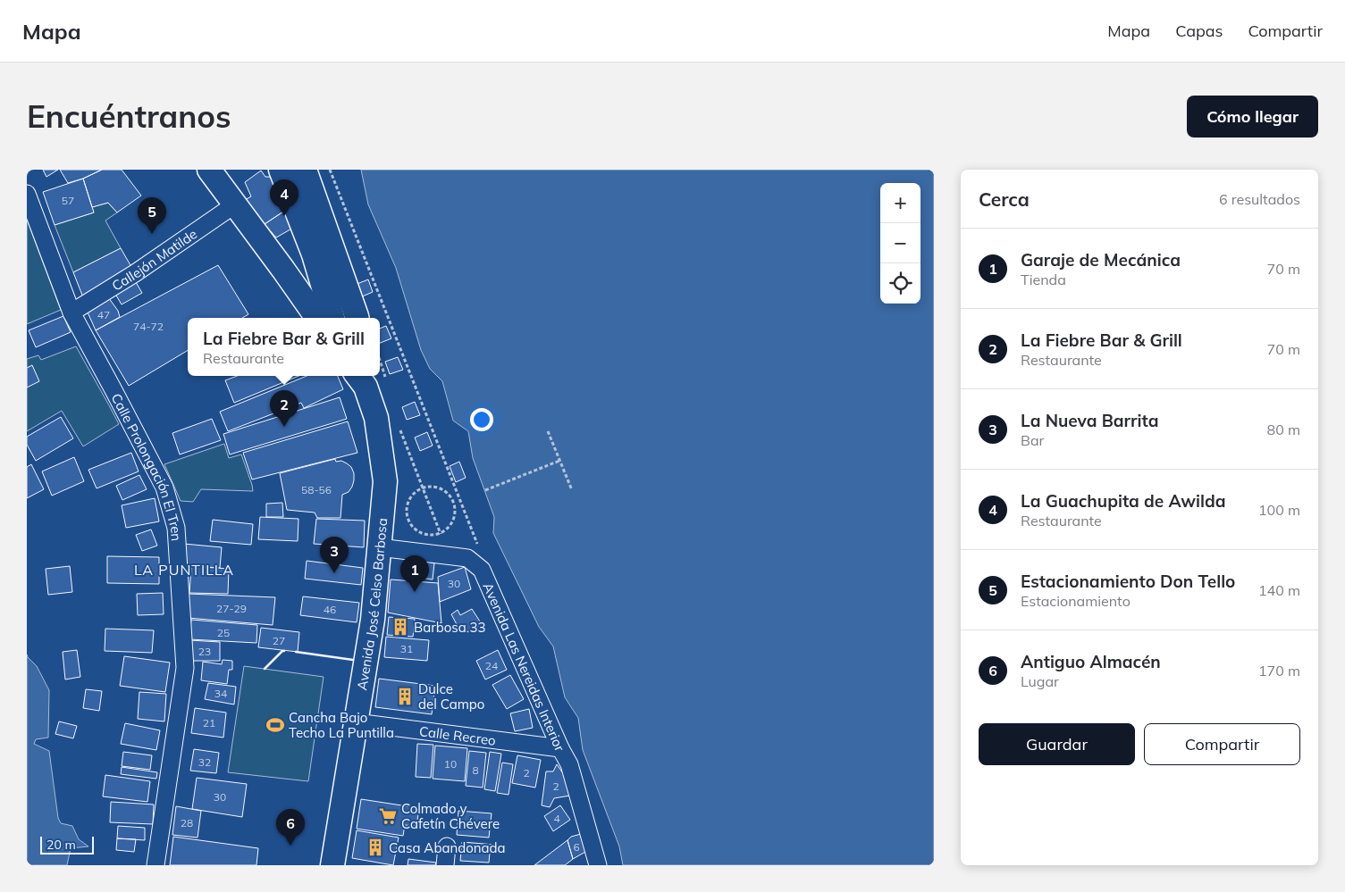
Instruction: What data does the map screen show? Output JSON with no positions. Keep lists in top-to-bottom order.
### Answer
{
  "streets": {
    "street": [
      "Callejón Matilde",
      "Calle Prolongación El Tren",
      "Avenida José Celso Barbosa",
      "Avenida Las Nereidas Interior",
      "Calle Recreo"
    ]
  },
  "crossings": [
    ["Callejón Matilde", "Calle Prolongación El Tren"],
    ["Avenida José Celso Barbosa", "Calle Recreo"],
    ["Avenida Las Nereidas Interior", "Calle Recreo"]
  ],
  "districts": ["LA PUNTILLA"],
  "places": {
    "building": ["Barbosa 33", "Dulce del Campo", "Casa Abandonada"],
    "sports": ["Cancha Bajo Techo La Puntilla"],
    "supermarket": ["Colmado y Cafetín Chévere"]
  },
  "house_numbers": [
    "57",
    "47",
    "74-72",
    "58-56",
    "30",
    "27-29",
    "46",
    "25",
    "27",
    "31",
    "23",
    "24",
    "34",
    "21",
    "32",
    "10",
    "8",
    "2",
    "2",
    "30",
    "4",
    "28",
    "6"
  ],
  "scale_bar": "20 m",
  "page": {
    "header": "Mapa",
    "nav": ["Mapa", "Capas", "Compartir"],
    "buttons": [
      "Cómo llegar",
      ["Guardar", "Compartir"]
    ],
    "title": "Encuéntranos",
    "heading": ["Cerca", "6 resultados"],
    "pins": [
      "4",
      "5",
      "2",
      "3",
      "1",
      "6"
    ],
    "map_buttons": ["+", "−"],
    "list": [
      {
        "mark": "1",
        "name": "Garaje de Mecánica",
        "note": "Tienda",
        "value": "70 m"
      },
      {
        "mark": "2",
        "name": "La Fiebre Bar & Grill",
        "note": "Restaurante",
        "value": "70 m"
      },
      {
        "mark": "3",
        "name": "La Nueva Barrita",
        "note": "Bar",
        "value": "80 m"
      },
      {
        "mark": "4",
        "name": "La Guachupita de Awilda",
        "note": "Restaurante",
        "value": "100 m"
      },
      {
        "mark": "5",
        "name": "Estacionamiento Don Tello",
        "note": "Estacionamiento",
        "value": "140 m"
      },
      {
        "mark": "6",
        "name": "Antiguo Almacén",
        "note": "Lugar",
        "value": "170 m"
      }
    ],
    "popup": ["La Fiebre Bar & Grill", "Restaurante"],
    "scale": "20 m"
  }
}
